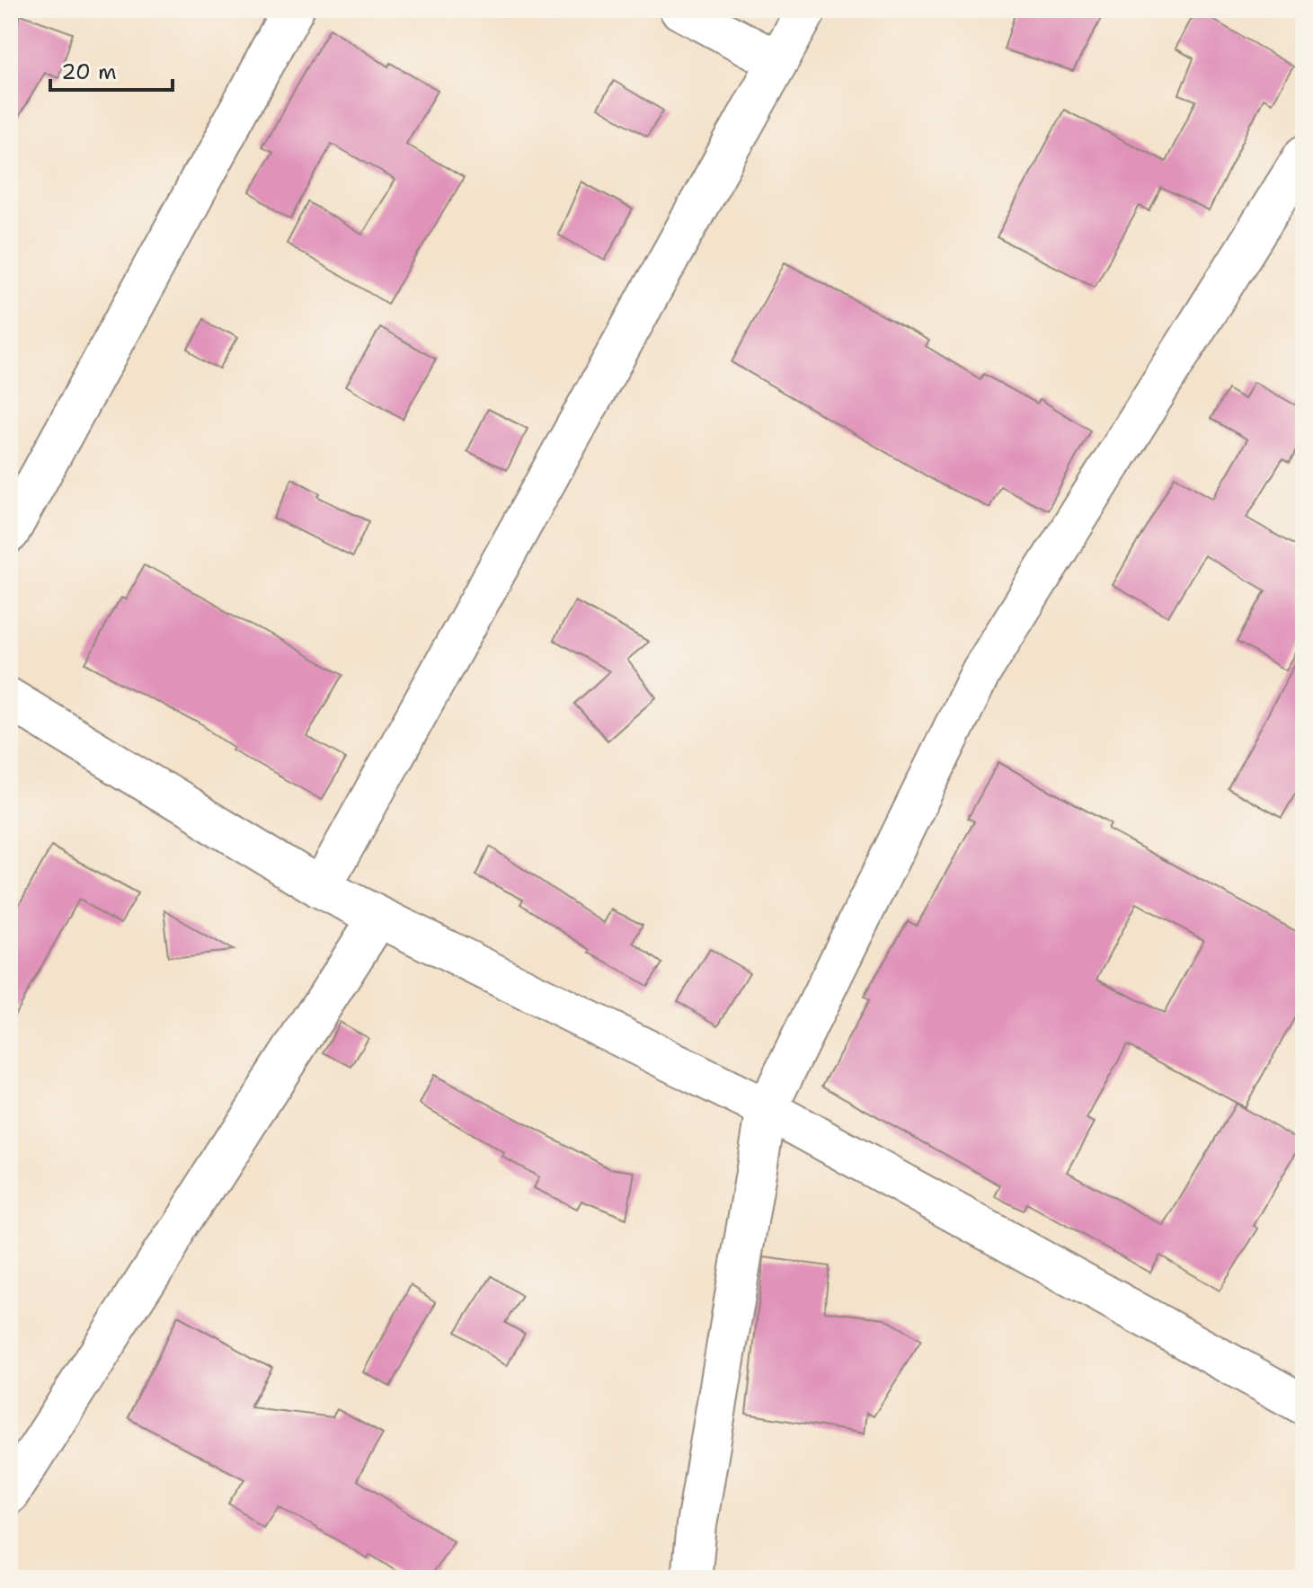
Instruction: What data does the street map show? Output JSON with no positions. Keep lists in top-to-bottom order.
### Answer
{
  "scale_bar": "20 m"
}
